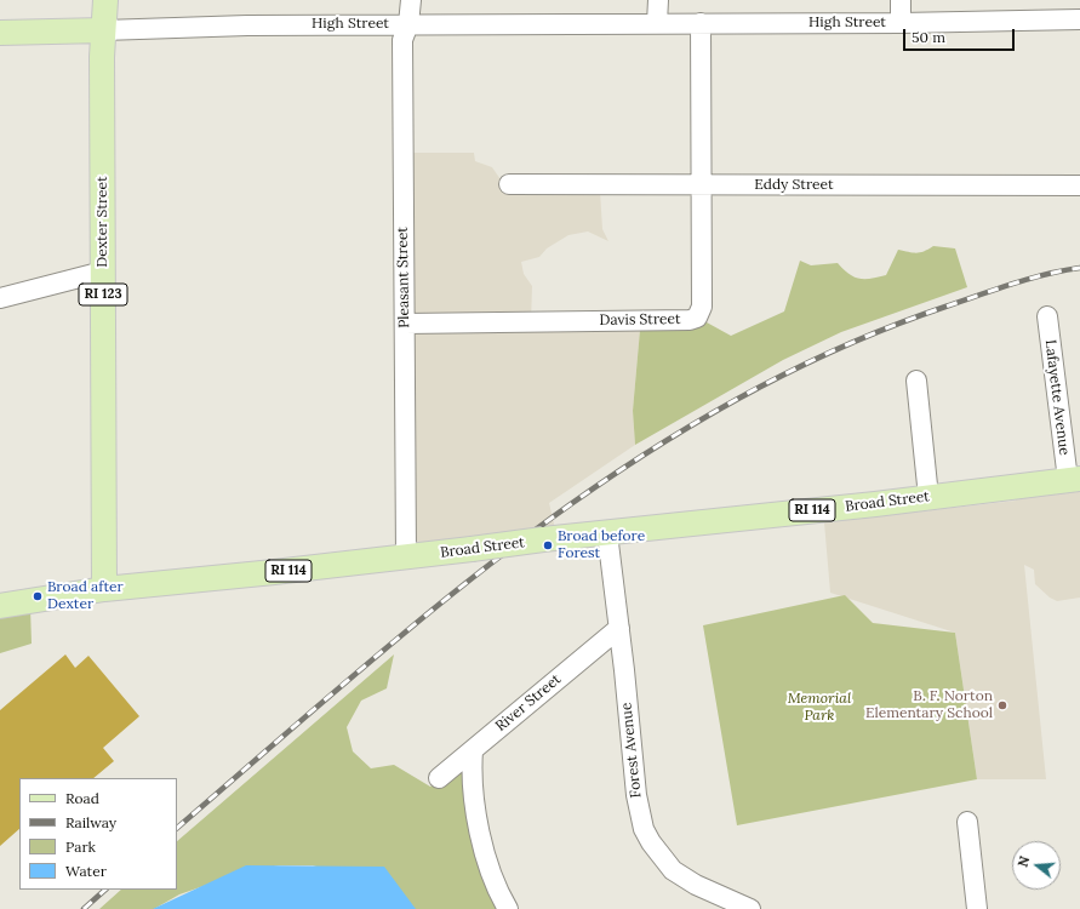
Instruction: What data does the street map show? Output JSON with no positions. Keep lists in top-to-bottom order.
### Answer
{
  "streets": {
    "main road": [
      "High Street",
      "Dexter Street",
      "RI 123",
      "Broad Street",
      "RI 114"
    ],
    "street": [
      "Eddy Street",
      "Pleasant Street",
      "Davis Street",
      "Lafayette Avenue",
      "River Street",
      "Forest Avenue"
    ]
  },
  "crossings": [
    ["High Street", "Dexter Street"],
    ["High Street", "Pleasant Street"],
    ["High Street", "Davis Street"],
    ["Eddy Street", "Davis Street"],
    ["Dexter Street", "Broad Street"],
    ["Pleasant Street", "Davis Street"],
    ["Pleasant Street", "Broad Street"],
    ["Lafayette Avenue", "Broad Street"],
    ["Broad Street", "Forest Avenue"],
    ["River Street", "Forest Avenue"]
  ],
  "parks": ["Memorial Park"],
  "places": ["Broad before Forest", "Broad after Dexter", "B. F. Norton Elementary School"],
  "legend": [
    "Road",
    "Railway",
    "Park",
    "Water"
  ],
  "scale_bar": "50 m",
  "north": "left"
}
